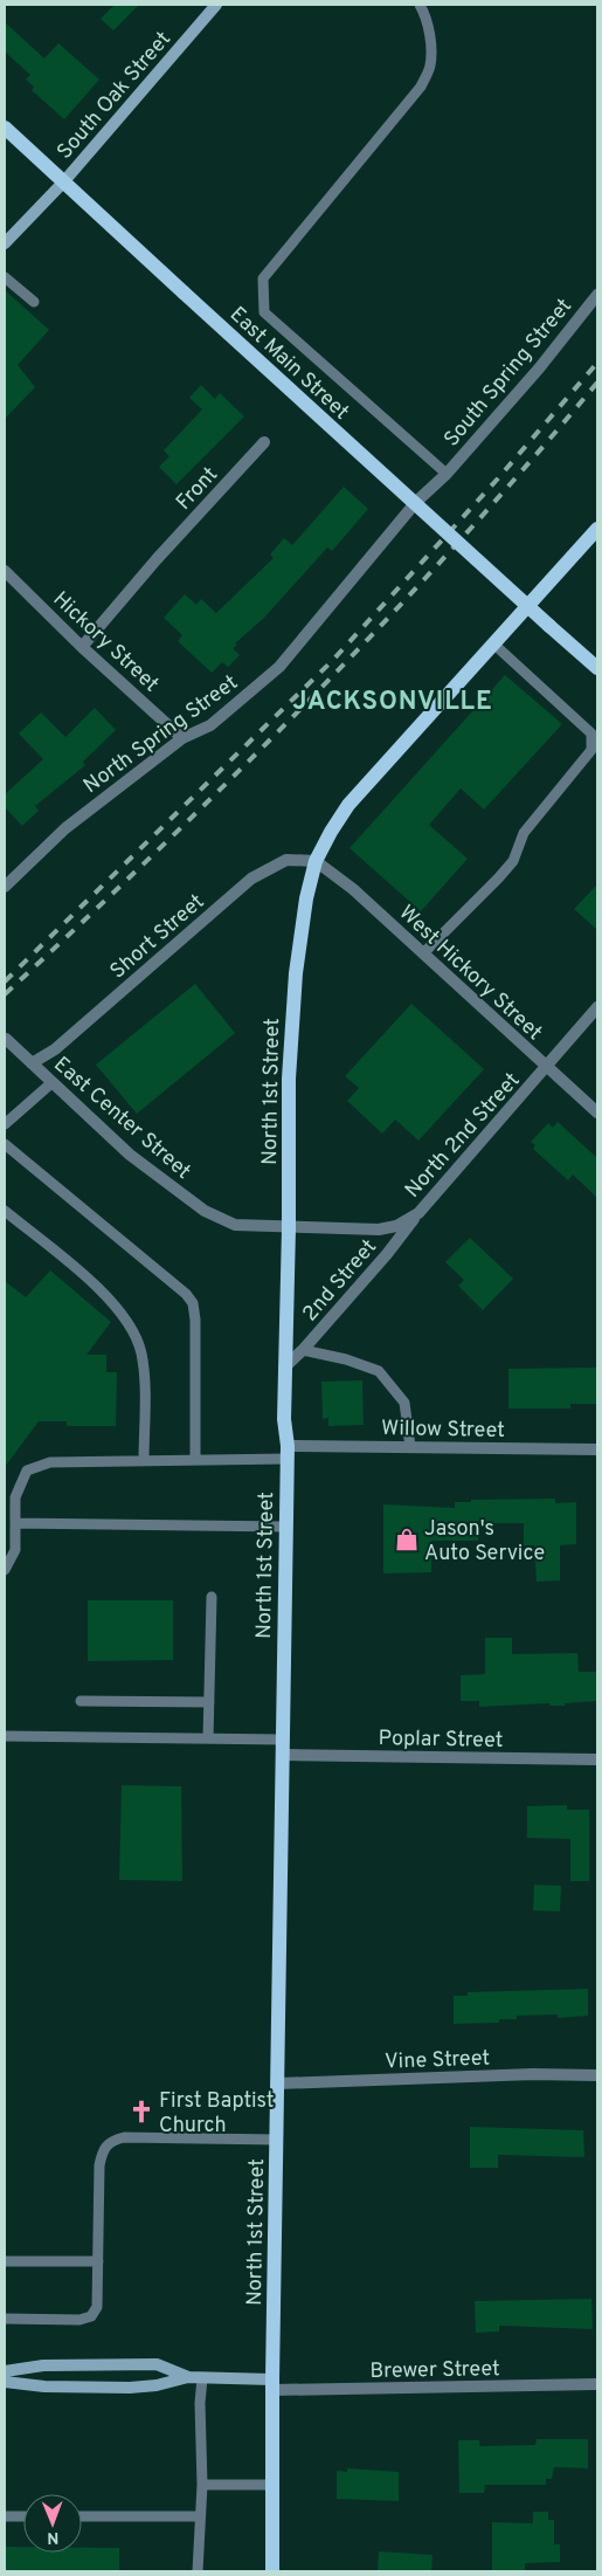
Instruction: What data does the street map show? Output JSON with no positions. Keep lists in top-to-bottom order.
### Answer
{
  "streets": {
    "main road": ["East Main Street", "North 1st Street"],
    "street": [
      "South Oak Street",
      "South Spring Street",
      "Front",
      "Hickory Street",
      "North Spring Street",
      "Short Street",
      "West Hickory Street",
      "East Center Street",
      "North 2nd Street",
      "2nd Street",
      "Willow Street",
      "Poplar Street",
      "Vine Street",
      "Brewer Street"
    ]
  },
  "crossings": [
    ["South Oak Street", "East Main Street"],
    ["South Spring Street", "North Spring Street"],
    ["Front", "Hickory Street"],
    ["Hickory Street", "North Spring Street"],
    ["Short Street", "West Hickory Street"],
    ["Short Street", "North 1st Street"],
    ["Short Street", "East Center Street"],
    ["West Hickory Street", "North 1st Street"],
    ["West Hickory Street", "North 2nd Street"],
    ["North 1st Street", "East Center Street"],
    ["North 1st Street", "North 2nd Street"],
    ["North 1st Street", "2nd Street"],
    ["North 1st Street", "Willow Street"],
    ["North 1st Street", "Poplar Street"],
    ["North 1st Street", "Vine Street"],
    ["North 1st Street", "Brewer Street"],
    ["East Center Street", "North 2nd Street"],
    ["North 2nd Street", "2nd Street"]
  ],
  "districts": ["JACKSONVILLE"],
  "places": {
    "shop": ["Jason's Auto Service"],
    "church": ["First Baptist Church"]
  },
  "north": "bottom"
}
